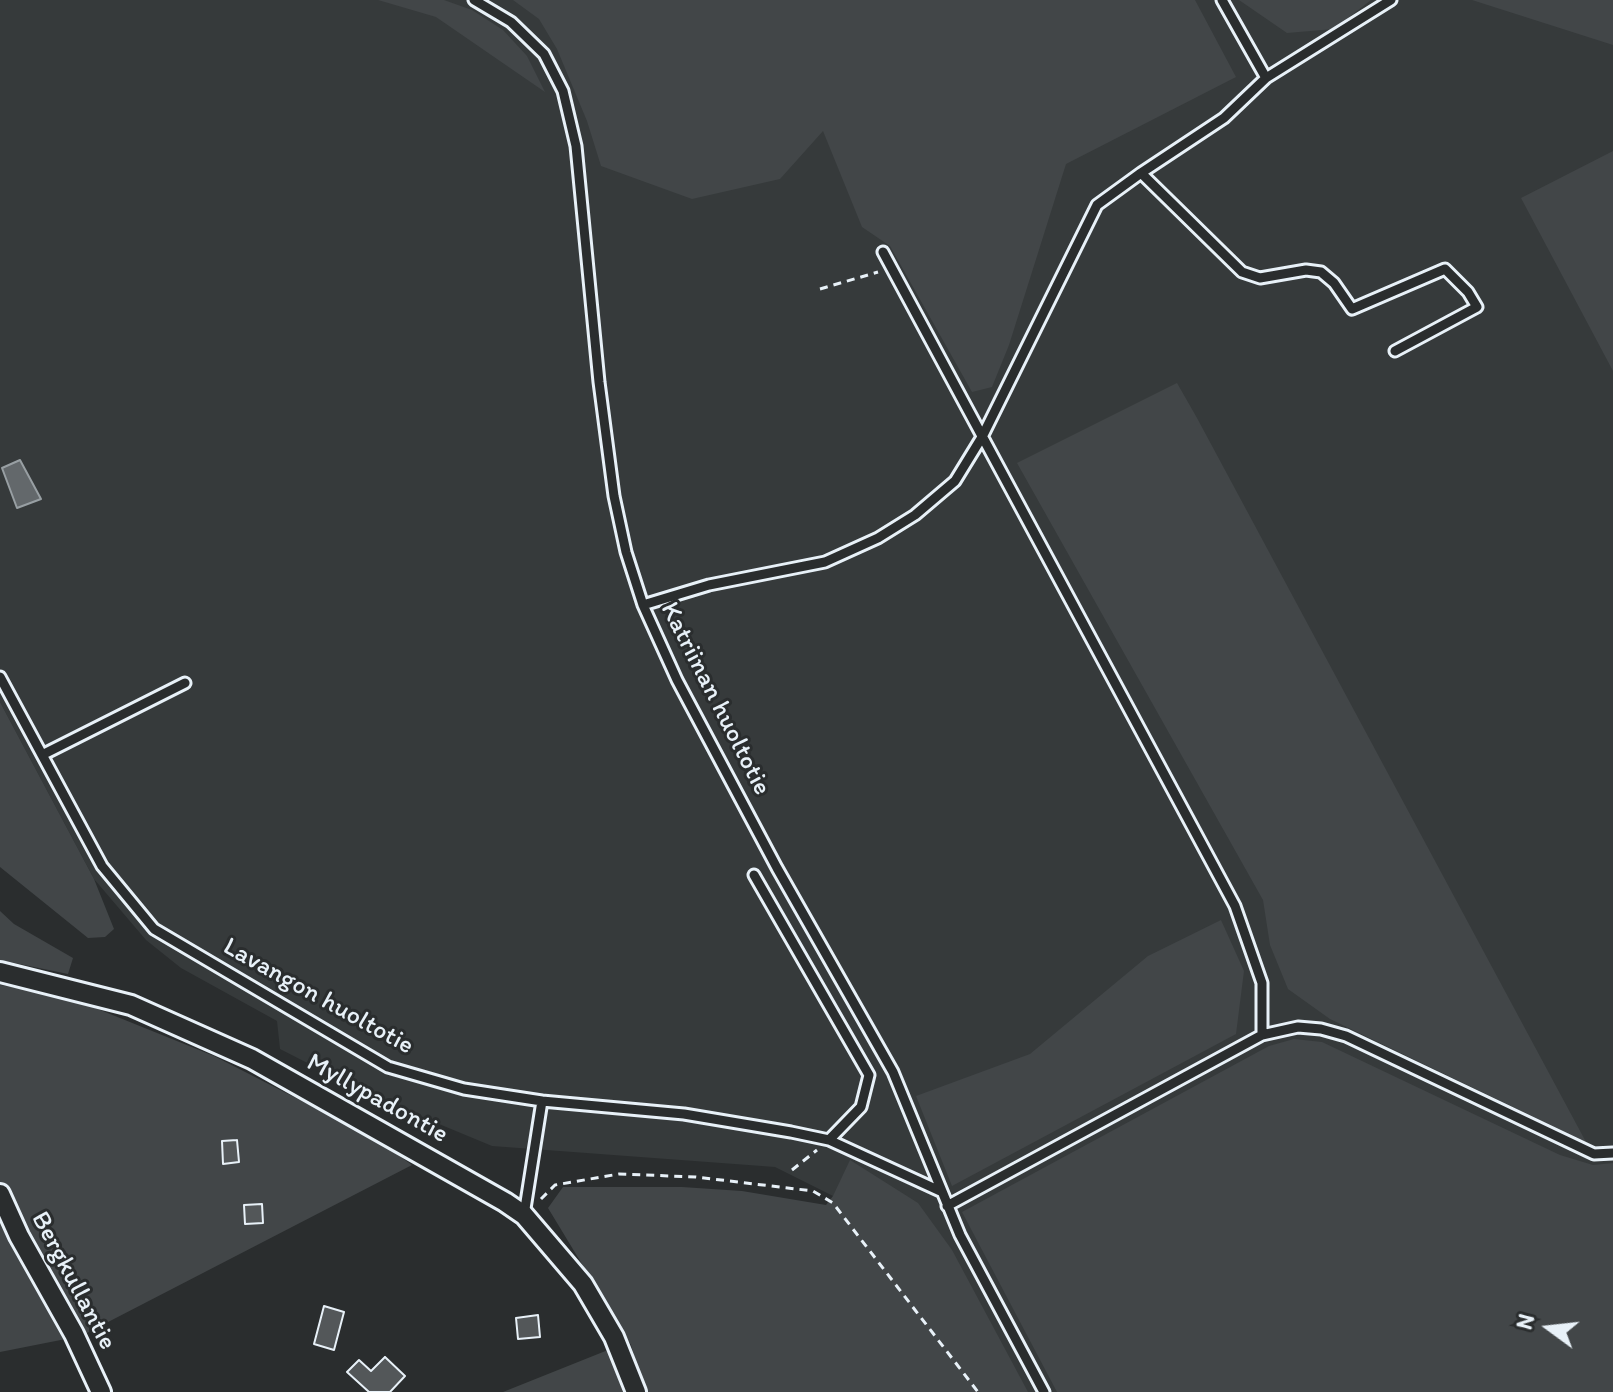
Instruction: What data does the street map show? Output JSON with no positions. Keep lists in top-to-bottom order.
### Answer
{
  "streets": {
    "street": ["Myllypadontie", "Bergkullantie"],
    "lane": ["Katriinan huoltotie", "Lavangon huoltotie"]
  },
  "crossings": [
    ["Katriinan huoltotie", "Lavangon huoltotie"]
  ],
  "north": "left"
}
